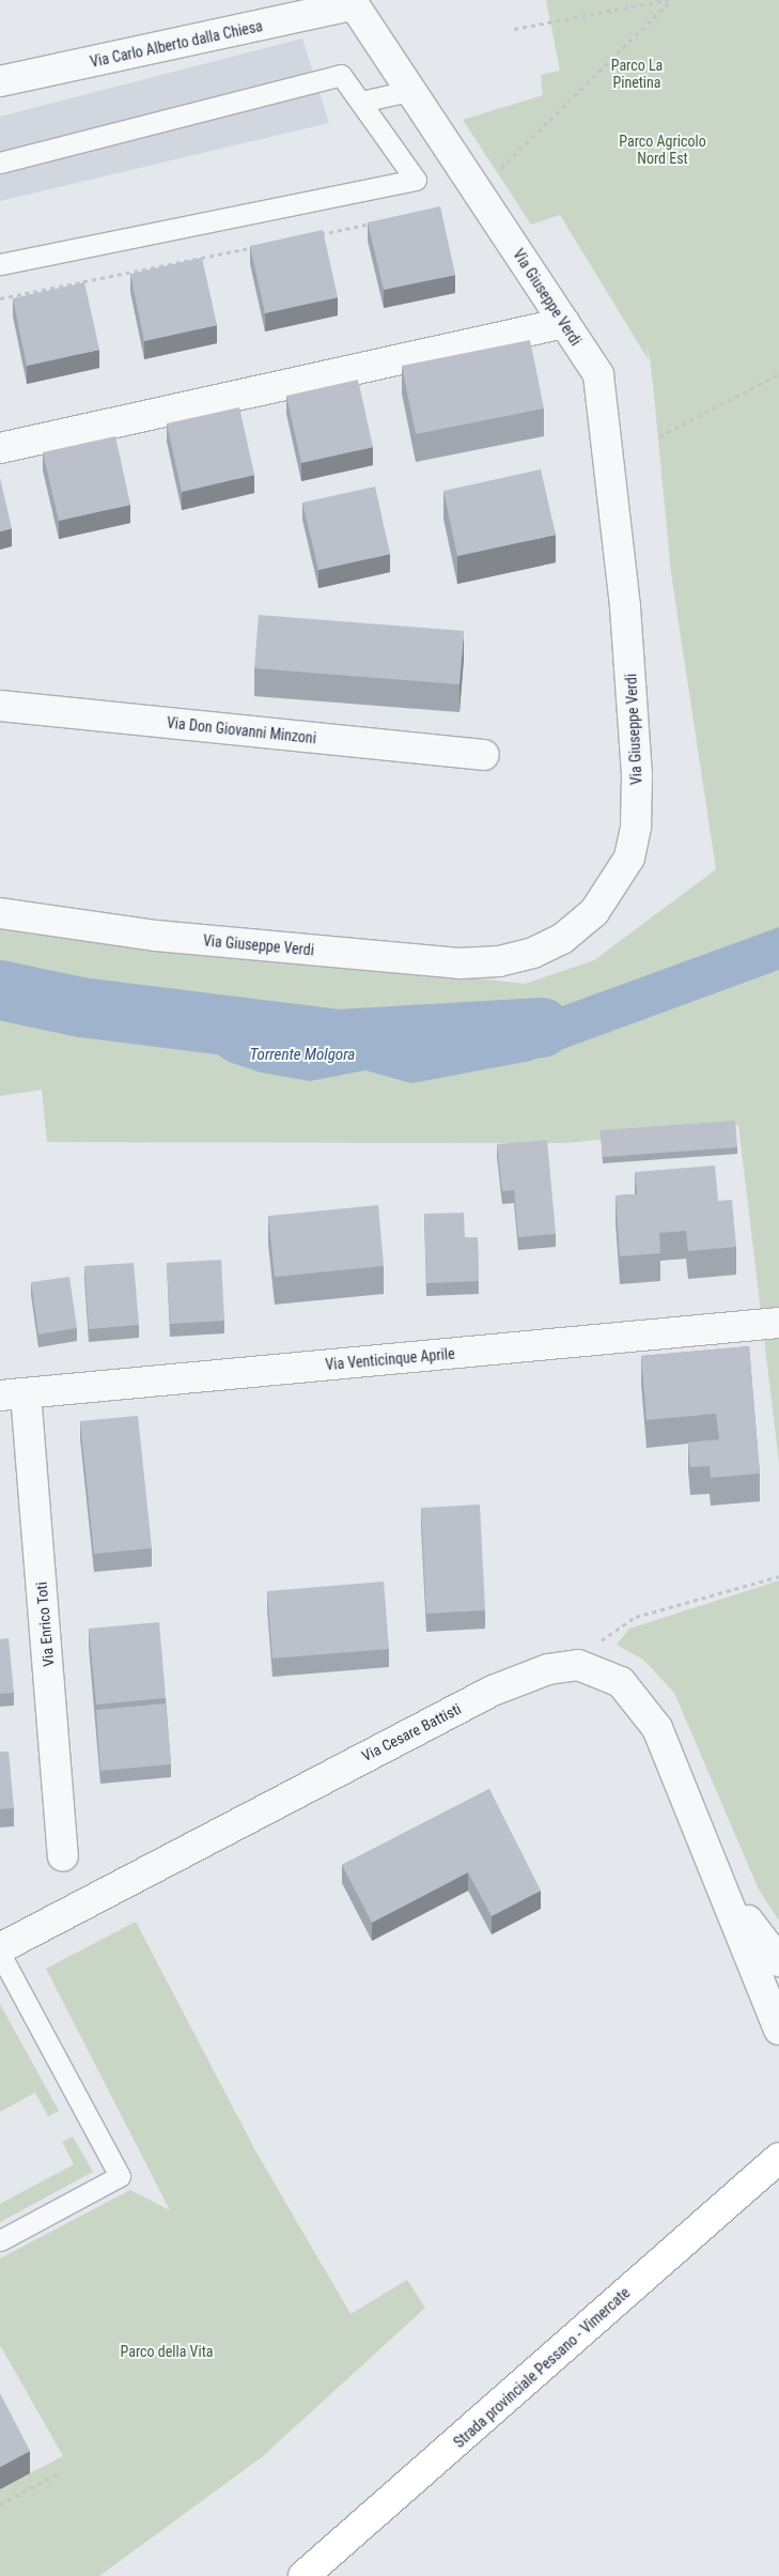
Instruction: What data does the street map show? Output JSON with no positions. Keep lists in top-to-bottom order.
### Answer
{
  "streets": {
    "street": [
      "Via Carlo Alberto dalla Chiesa",
      "Via Giuseppe Verdi",
      "Via Don Giovanni Minzoni",
      "Via Venticinque Aprile",
      "Via Enrico Toti",
      "Via Cesare Battisti",
      "Strada provinciale Pessano - Vimercate"
    ]
  },
  "crossings": [
    ["Via Carlo Alberto dalla Chiesa", "Via Giuseppe Verdi"],
    ["Via Venticinque Aprile", "Via Enrico Toti"]
  ],
  "water": ["Torrente Molgora"],
  "parks": ["Parco La Pinetina", "Parco Agricolo Nord Est", "Parco della Vita"]
}
